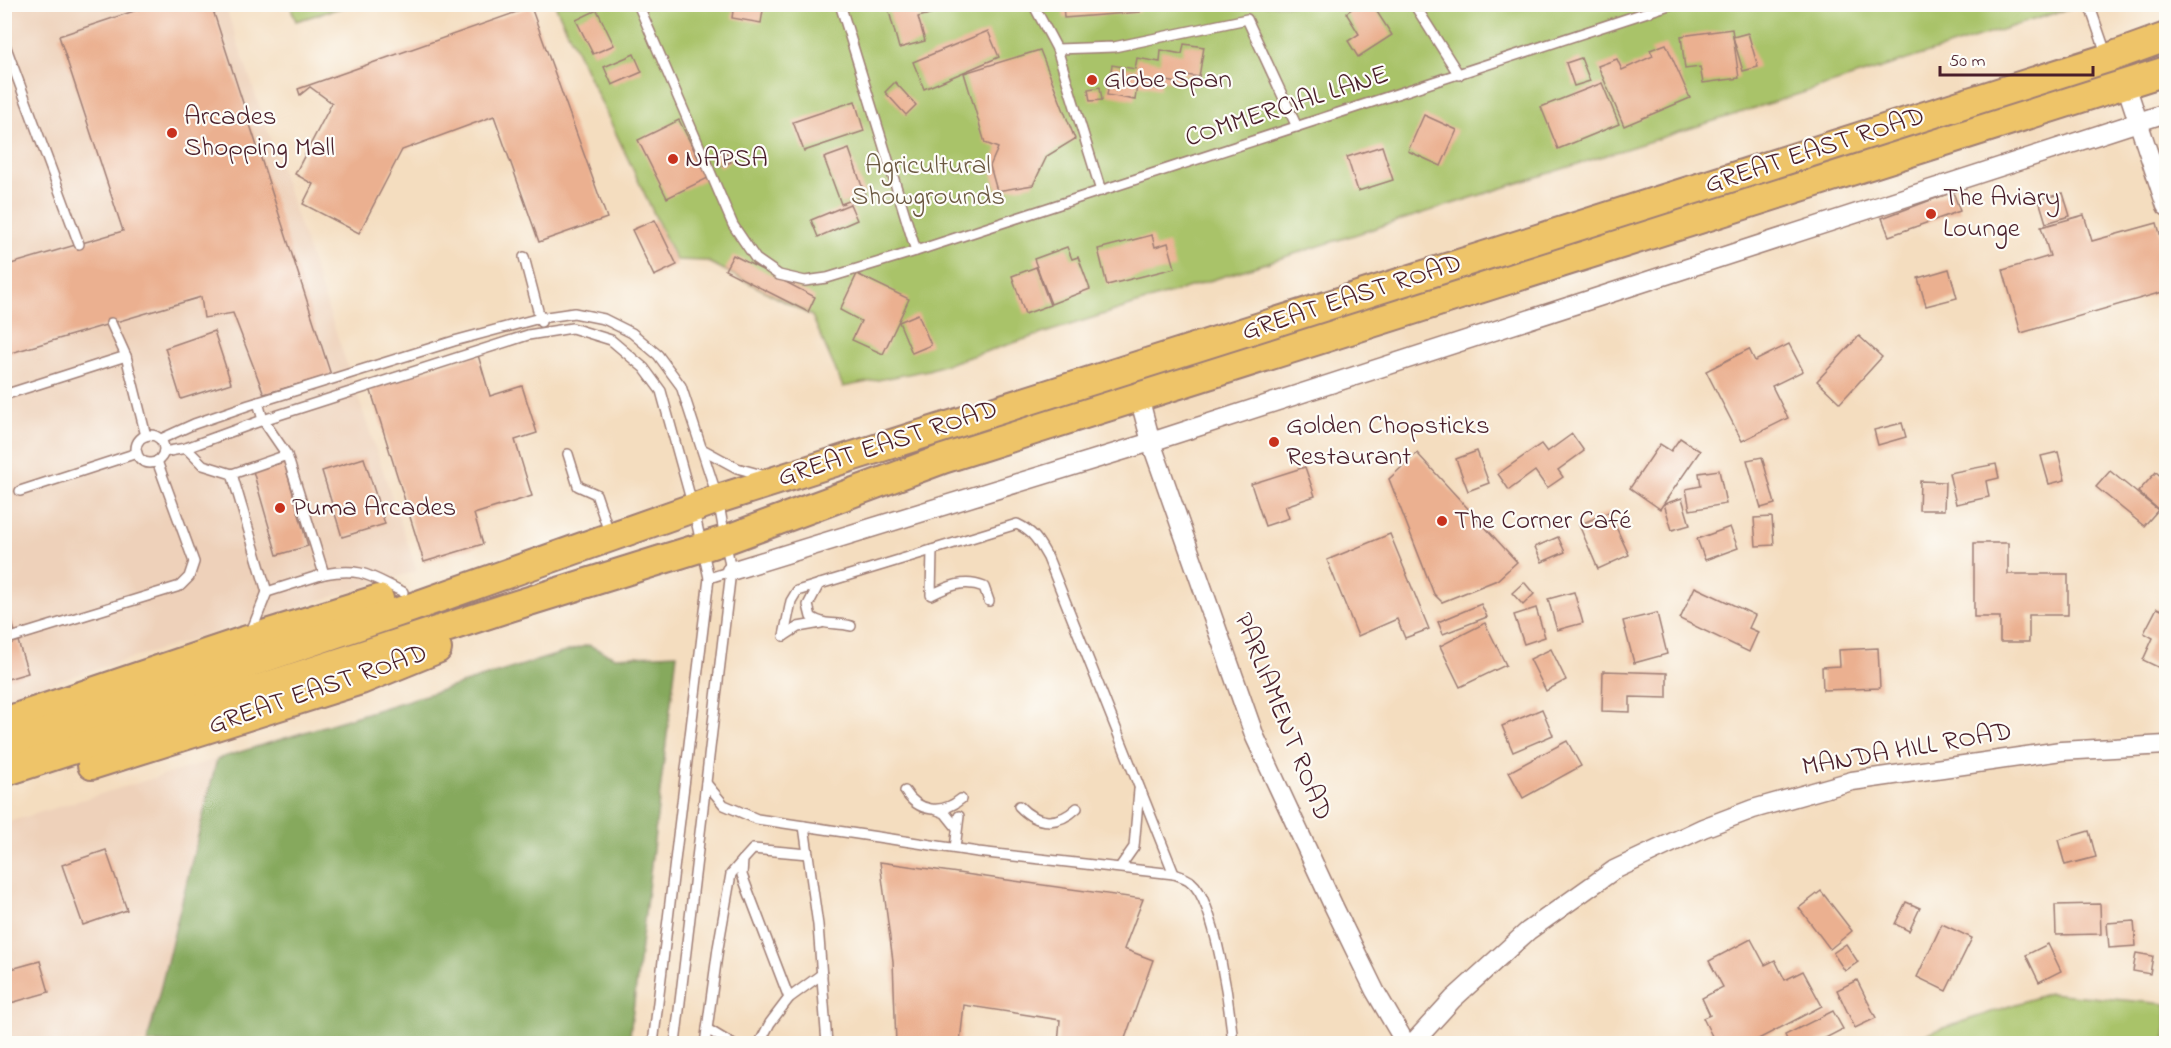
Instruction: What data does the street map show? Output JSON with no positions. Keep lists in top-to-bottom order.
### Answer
{
  "streets": {
    "main road": ["GREAT EAST ROAD"],
    "street": ["PARLIAMENT ROAD", "MANDA HILL ROAD"],
    "lane": ["COMMERCIAL LANE"]
  },
  "crossings": [
    ["GREAT EAST ROAD", "PARLIAMENT ROAD"]
  ],
  "parks": ["Agricultural Showgrounds"],
  "places": [
    "Globe Span",
    "Arcades Shopping Mall",
    "NAPSA",
    "The Aviary Lounge",
    "Golden Chopsticks Restaurant",
    "Puma Arcades",
    "The Corner Café"
  ],
  "scale_bar": "50 m"
}
